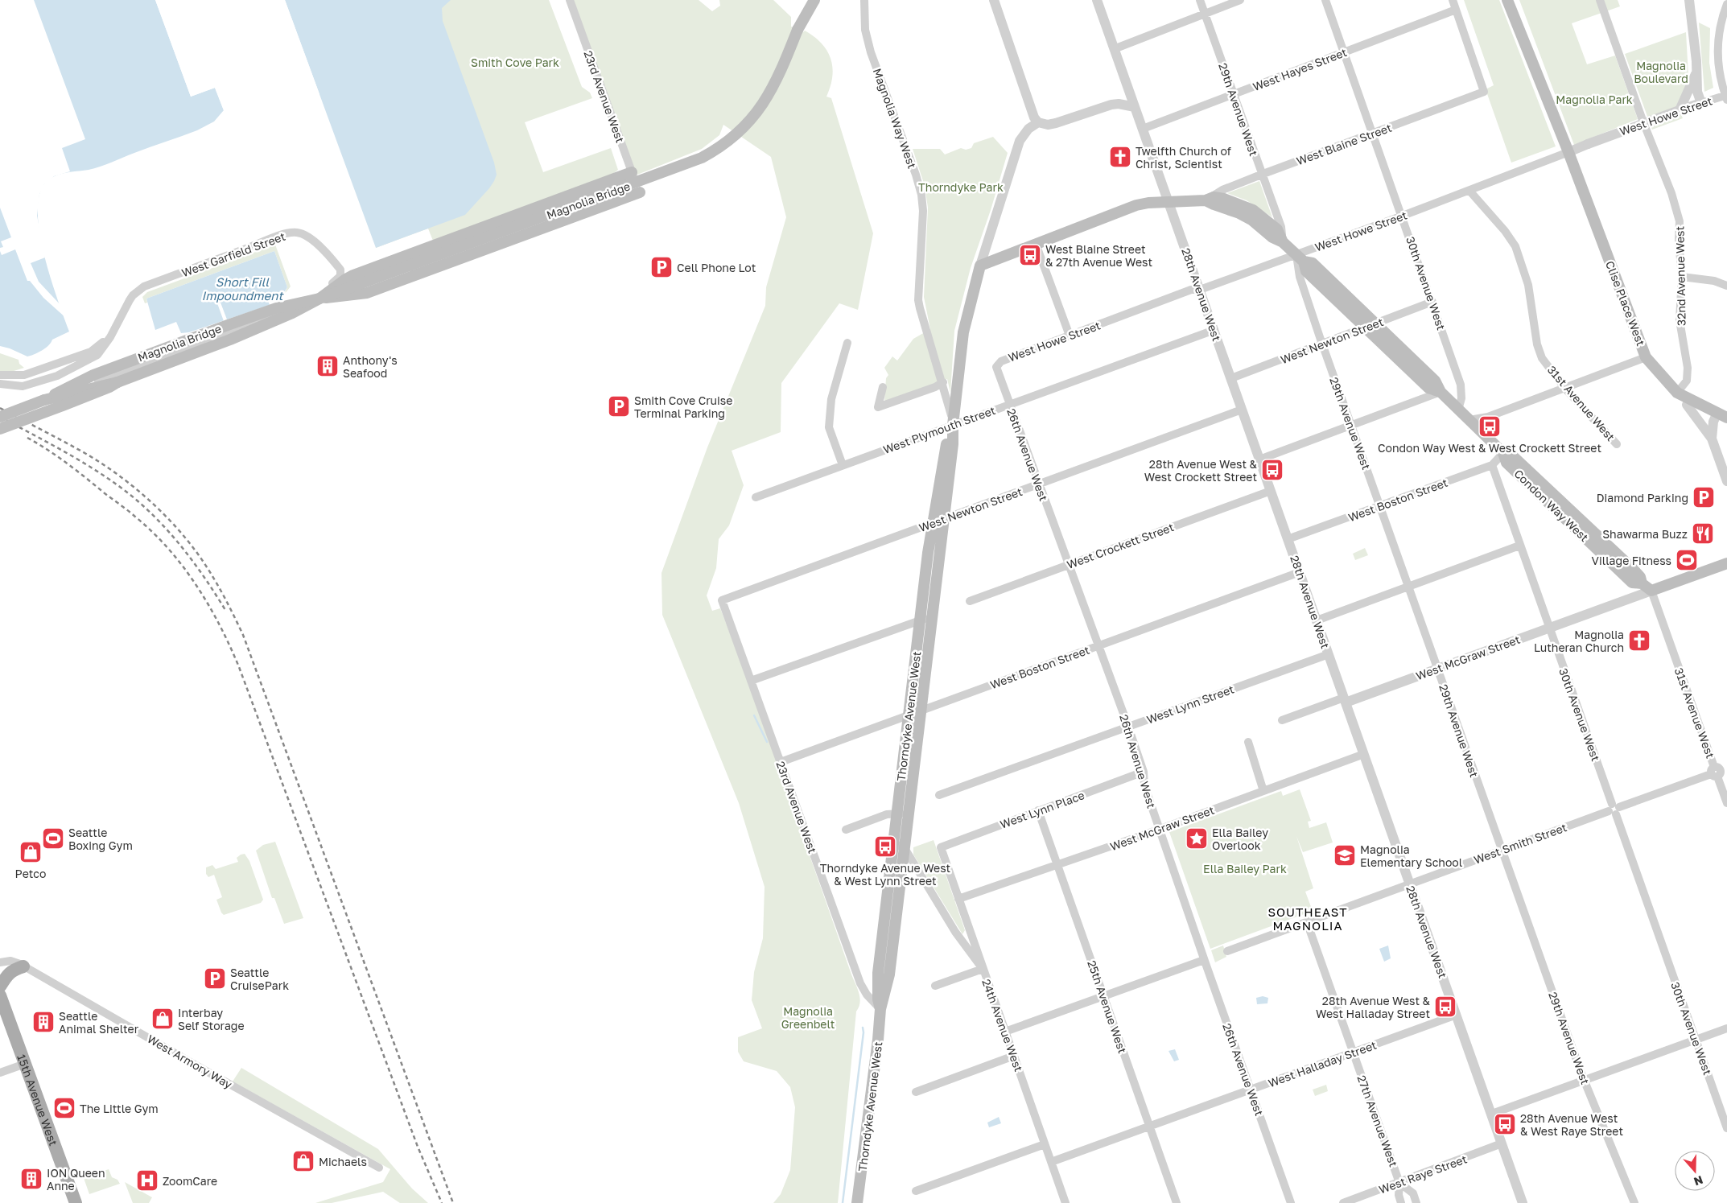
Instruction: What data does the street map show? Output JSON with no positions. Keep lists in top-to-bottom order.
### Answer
{
  "streets": {
    "main road": [
      "Magnolia Bridge",
      "Clise Place West",
      "Condon Way West",
      "West McGraw Street",
      "Thorndyke Avenue West",
      "15th Avenue West"
    ],
    "street": [
      "West Hayes Street",
      "23rd Avenue West",
      "29th Avenue West",
      "West Howe Street",
      "Magnolia Way West",
      "West Blaine Street",
      "West Garfield Street",
      "32nd Avenue West",
      "30th Avenue West",
      "28th Avenue West",
      "West Newton Street",
      "31st Avenue West",
      "West Plymouth Street",
      "26th Avenue West",
      "West Boston Street",
      "West Crockett Street",
      "West Lynn Street",
      "West Lynn Place",
      "West Smith Street",
      "25th Avenue West",
      "24th Avenue West",
      "West Armory Way",
      "West Halladay Street",
      "27th Avenue West",
      "West Raye Street"
    ]
  },
  "crossings": [
    ["West Hayes Street", "29th Avenue West"],
    ["West Hayes Street", "West Blaine Street"],
    ["West Hayes Street", "30th Avenue West"],
    ["West Hayes Street", "28th Avenue West"],
    ["23rd Avenue West", "West Newton Street"],
    ["23rd Avenue West", "West Boston Street"],
    ["23rd Avenue West", "Thorndyke Avenue West"],
    ["29th Avenue West", "West Howe Street"],
    ["29th Avenue West", "West Blaine Street"],
    ["29th Avenue West", "West Newton Street"],
    ["29th Avenue West", "West Boston Street"],
    ["29th Avenue West", "Condon Way West"],
    ["29th Avenue West", "West McGraw Street"],
    ["29th Avenue West", "West Smith Street"],
    ["West Howe Street", "30th Avenue West"],
    ["West Howe Street", "28th Avenue West"],
    ["West Howe Street", "Clise Place West"],
    ["West Howe Street", "31st Avenue West"],
    ["West Howe Street", "26th Avenue West"],
    ["West Howe Street", "Condon Way West"],
    ["Magnolia Way West", "West Plymouth Street"],
    ["Magnolia Way West", "Thorndyke Avenue West"],
    ["West Blaine Street", "30th Avenue West"],
    ["West Blaine Street", "Condon Way West"],
    ["32nd Avenue West", "Clise Place West"],
    ["30th Avenue West", "West Newton Street"],
    ["30th Avenue West", "West Boston Street"],
    ["30th Avenue West", "Condon Way West"],
    ["30th Avenue West", "West McGraw Street"],
    ["30th Avenue West", "West Smith Street"],
    ["28th Avenue West", "West Newton Street"],
    ["28th Avenue West", "West Plymouth Street"],
    ["28th Avenue West", "West Boston Street"],
    ["28th Avenue West", "Condon Way West"],
    ["28th Avenue West", "West Crockett Street"],
    ["28th Avenue West", "West McGraw Street"],
    ["28th Avenue West", "West Lynn Street"],
    ["28th Avenue West", "West Smith Street"],
    ["28th Avenue West", "West Halladay Street"],
    ["28th Avenue West", "West Raye Street"],
    ["West Newton Street", "26th Avenue West"],
    ["West Newton Street", "Condon Way West"],
    ["West Newton Street", "Thorndyke Avenue West"],
    ["31st Avenue West", "Condon Way West"],
    ["31st Avenue West", "West McGraw Street"],
    ["31st Avenue West", "West Smith Street"],
    ["West Plymouth Street", "26th Avenue West"],
    ["West Plymouth Street", "Thorndyke Avenue West"],
    ["26th Avenue West", "West Boston Street"],
    ["26th Avenue West", "West Crockett Street"],
    ["26th Avenue West", "West McGraw Street"],
    ["26th Avenue West", "West Lynn Street"],
    ["26th Avenue West", "West Lynn Place"],
    ["26th Avenue West", "West Halladay Street"],
    ["West Boston Street", "Condon Way West"],
    ["West Boston Street", "Thorndyke Avenue West"],
    ["Condon Way West", "West McGraw Street"],
    ["West McGraw Street", "25th Avenue West"],
    ["West McGraw Street", "24th Avenue West"],
    ["West Lynn Place", "25th Avenue West"],
    ["West Lynn Place", "24th Avenue West"],
    ["West Smith Street", "27th Avenue West"],
    ["25th Avenue West", "West Halladay Street"],
    ["24th Avenue West", "West Halladay Street"],
    ["West Halladay Street", "27th Avenue West"],
    ["27th Avenue West", "West Raye Street"]
  ],
  "districts": ["SOUTHEAST MAGNOLIA"],
  "water": ["Short Fill Impoundment"],
  "parks": [
    "Smith Cove Park",
    "Magnolia Boulevard",
    "Magnolia Park",
    "Thorndyke Park",
    "Ella Bailey Park",
    "Magnolia Greenbelt"
  ],
  "places": {
    "church": ["Twelfth Church of Christ, Scientist", "Magnolia Lutheran Church"],
    "bus stop": [
      "West Blaine Street & 27th Avenue West",
      "Condon Way West & West Crockett Street",
      "28th Avenue West & West Crockett Street",
      "Thorndyke Avenue West & West Lynn Street",
      "28th Avenue West & West Halladay Street",
      "28th Avenue West & West Raye Street"
    ],
    "parking": [
      "Cell Phone Lot",
      "Smith Cove Cruise Terminal Parking",
      "Diamond Parking",
      "Seattle CruisePark"
    ],
    "building": ["Anthony's Seafood", "Seattle Animal Shelter", "ION Queen Anne"],
    "restaurant": ["Shawarma Buzz"],
    "sports": ["Village Fitness", "Seattle Boxing Gym", "The Little Gym"],
    "place": ["Ella Bailey Overlook"],
    "shop": ["Petco", "Interbay Self Storage", "Michaels"],
    "school or university": ["Magnolia Elementary School"],
    "hospital": ["ZoomCare"]
  },
  "north": "bottom"
}
